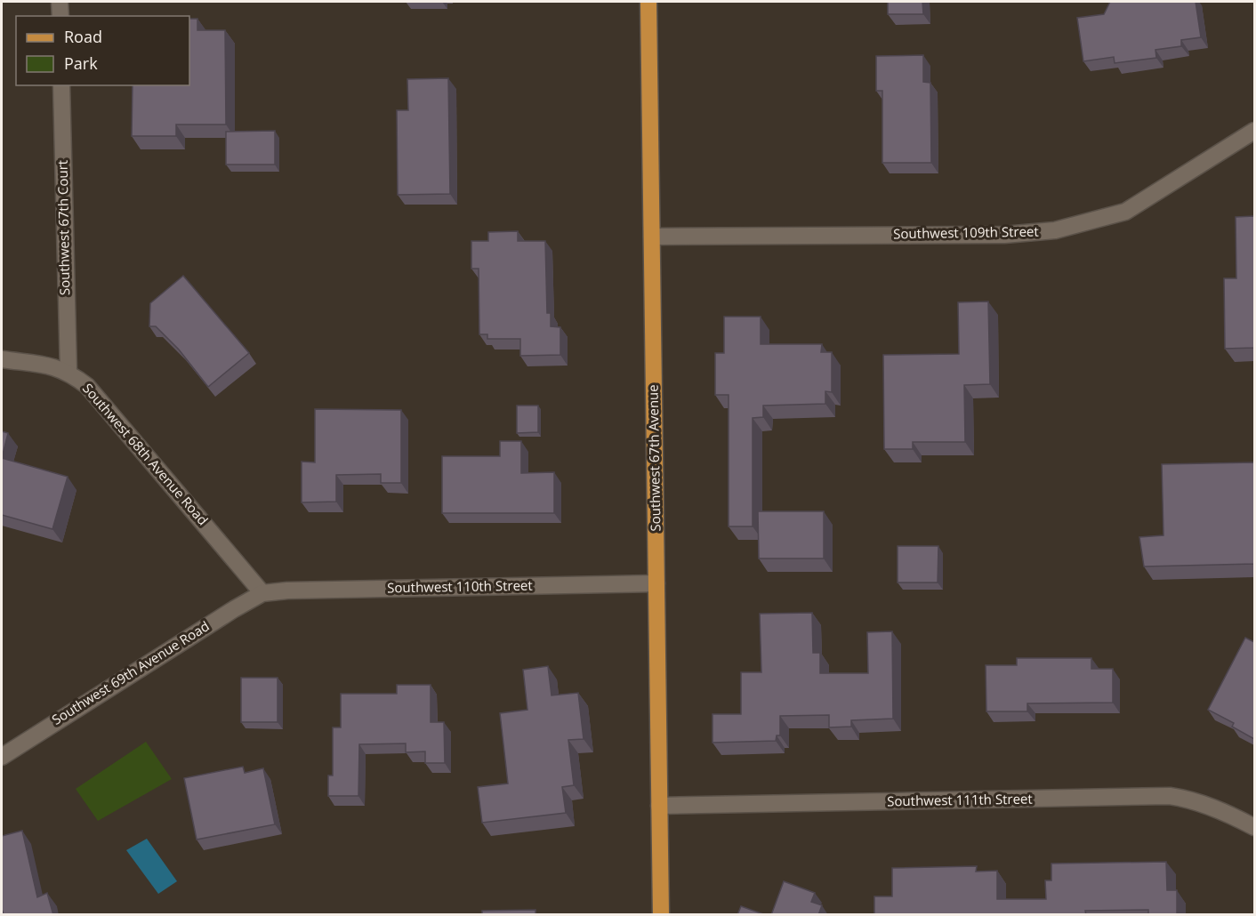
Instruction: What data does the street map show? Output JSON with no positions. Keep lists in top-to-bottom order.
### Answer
{
  "streets": {
    "main road": ["Southwest 67th Avenue"],
    "street": [
      "Southwest 67th Court",
      "Southwest 109th Street",
      "Southwest 68th Avenue Road",
      "Southwest 110th Street",
      "Southwest 69th Avenue Road",
      "Southwest 111th Street"
    ]
  },
  "crossings": [
    ["Southwest 67th Court", "Southwest 68th Avenue Road"],
    ["Southwest 109th Street", "Southwest 67th Avenue"],
    ["Southwest 68th Avenue Road", "Southwest 110th Street"],
    ["Southwest 68th Avenue Road", "Southwest 69th Avenue Road"],
    ["Southwest 67th Avenue", "Southwest 110th Street"],
    ["Southwest 67th Avenue", "Southwest 111th Street"],
    ["Southwest 110th Street", "Southwest 69th Avenue Road"]
  ],
  "legend": ["Road", "Park"]
}
